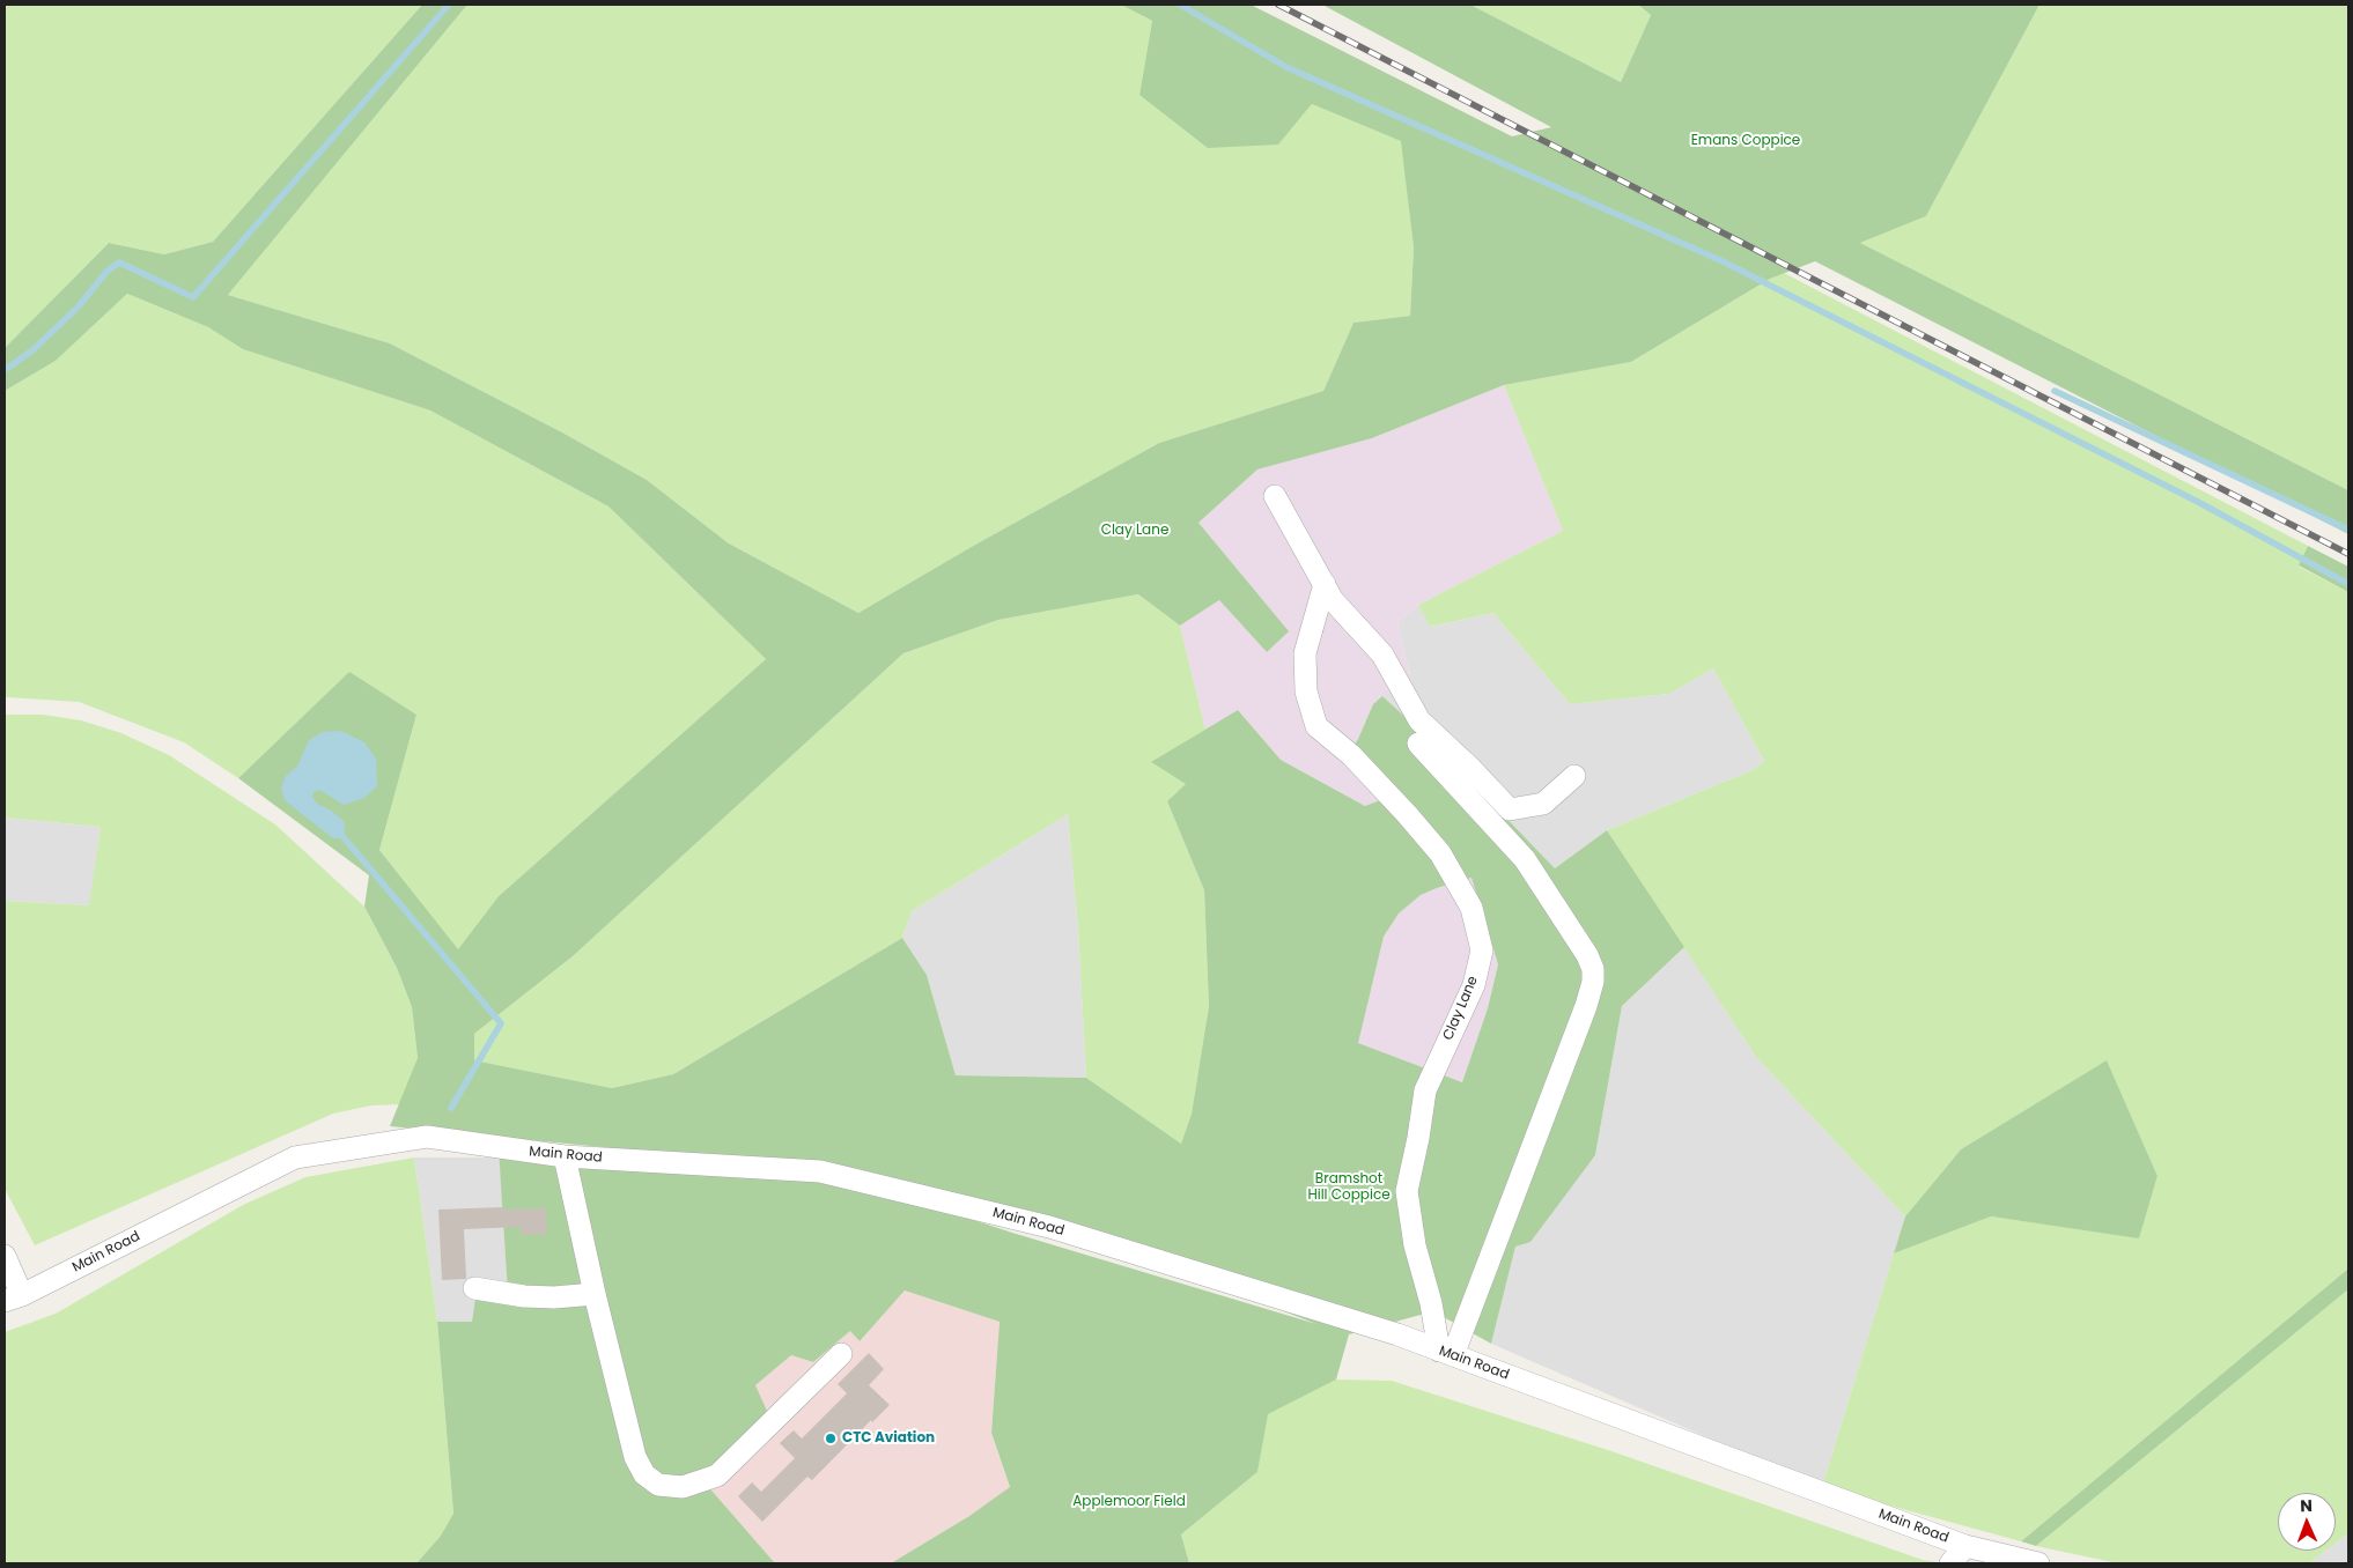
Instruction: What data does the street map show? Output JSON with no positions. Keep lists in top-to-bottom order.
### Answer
{
  "streets": {
    "street": ["Clay Lane", "Main Road"]
  },
  "crossings": [
    ["Clay Lane", "Main Road"]
  ],
  "parks": [
    "Emans Coppice",
    "Clay Lane",
    "Bramshot Hill Coppice",
    "Applemoor Field"
  ],
  "places": ["CTC Aviation"],
  "north": "top"
}
